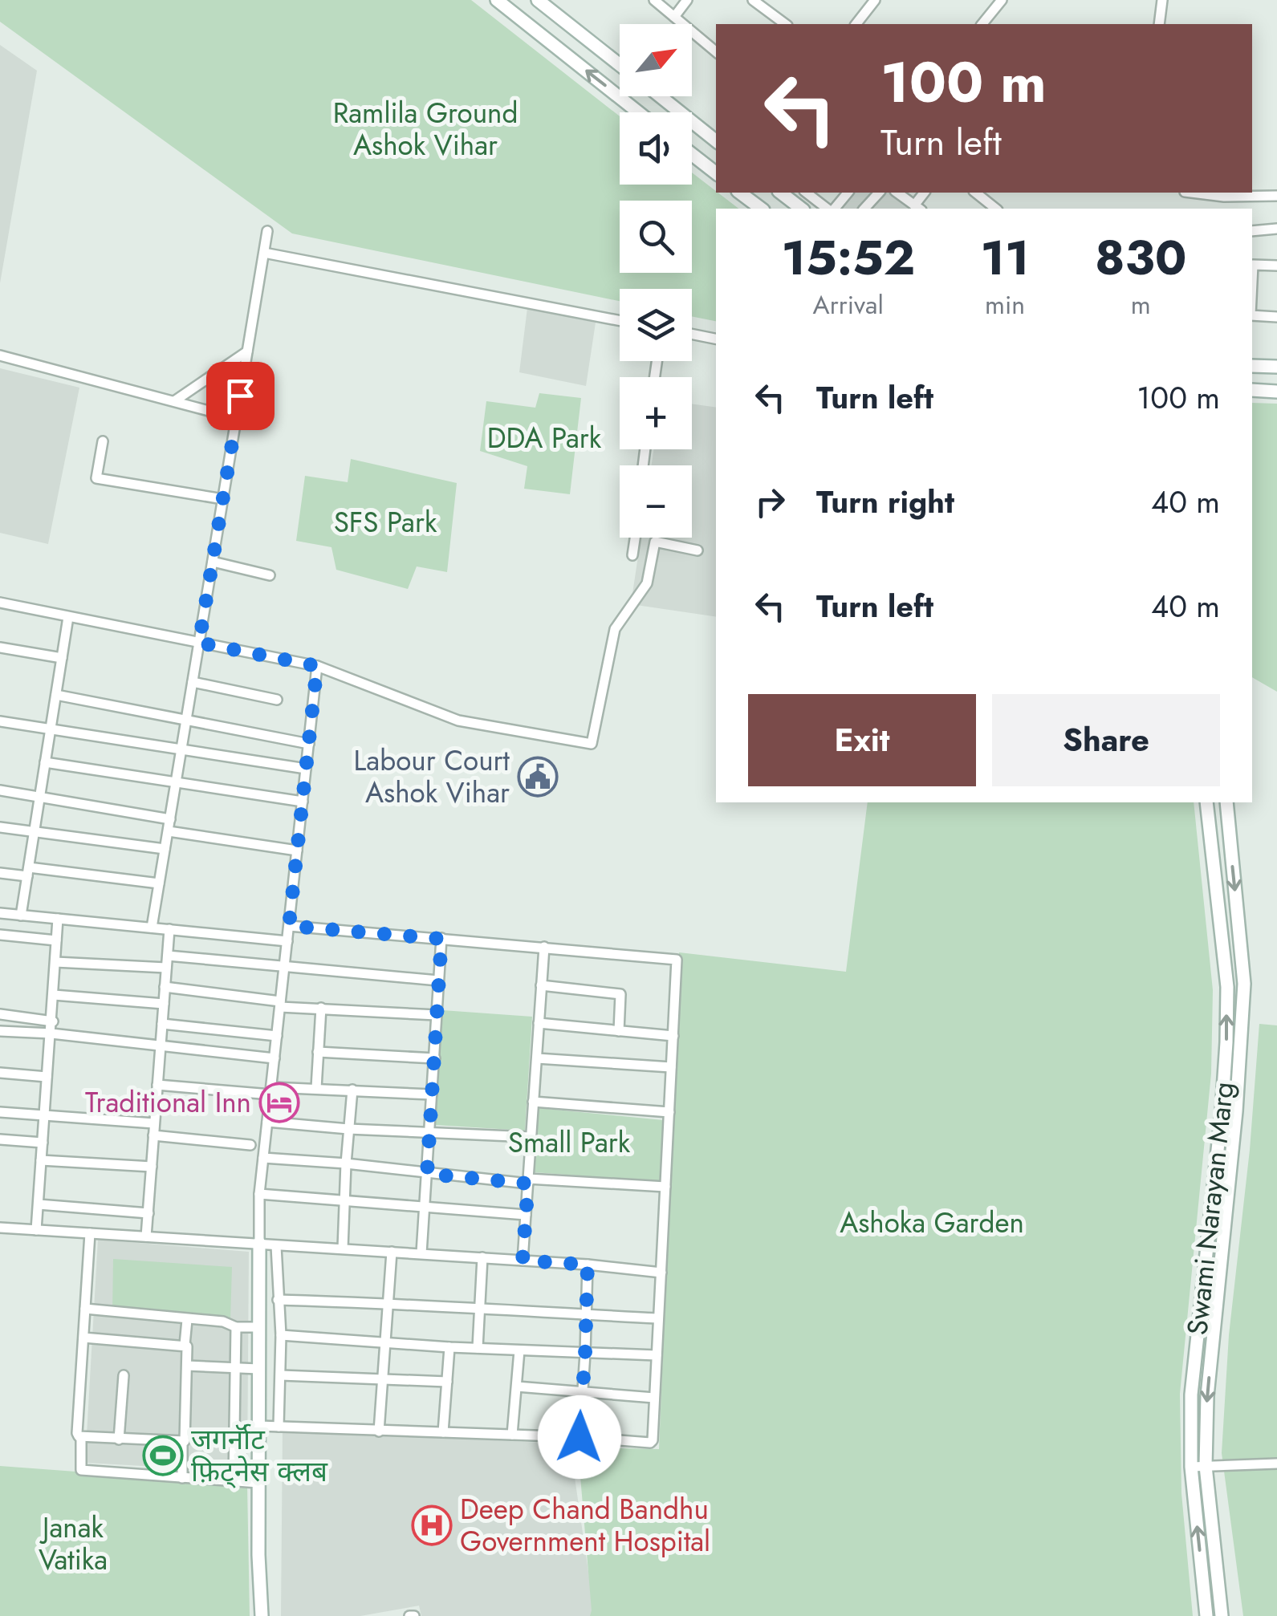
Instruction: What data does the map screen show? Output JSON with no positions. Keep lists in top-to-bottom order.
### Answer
{
  "streets": {
    "main road": ["Swami Narayan Marg"]
  },
  "parks": [
    "Ramlila Ground Ashok Vihar",
    "DDA Park",
    "SFS Park",
    "Small Park",
    "Ashoka Garden",
    "Janak Vatika"
  ],
  "places": {
    "public building": ["Labour Court Ashok Vihar"],
    "hotel": ["Traditional Inn"],
    "sports": ["जगर्नॉट फ़िट्नेस क्लब"],
    "hospital": ["Deep Chand Bandhu Government Hospital"]
  },
  "north": "top right",
  "page": {
    "map_buttons": ["+", "−"],
    "turn": ["100 m", "Turn left"],
    "eta": [
      "15:52",
      "Arrival",
      "11",
      "min",
      "830",
      "m"
    ],
    "list": [
      {
        "name": "Turn left",
        "value": "100 m"
      },
      {
        "name": "Turn right",
        "value": "40 m"
      },
      {
        "name": "Turn left",
        "value": "40 m"
      }
    ],
    "buttons": ["Exit", "Share"]
  }
}
